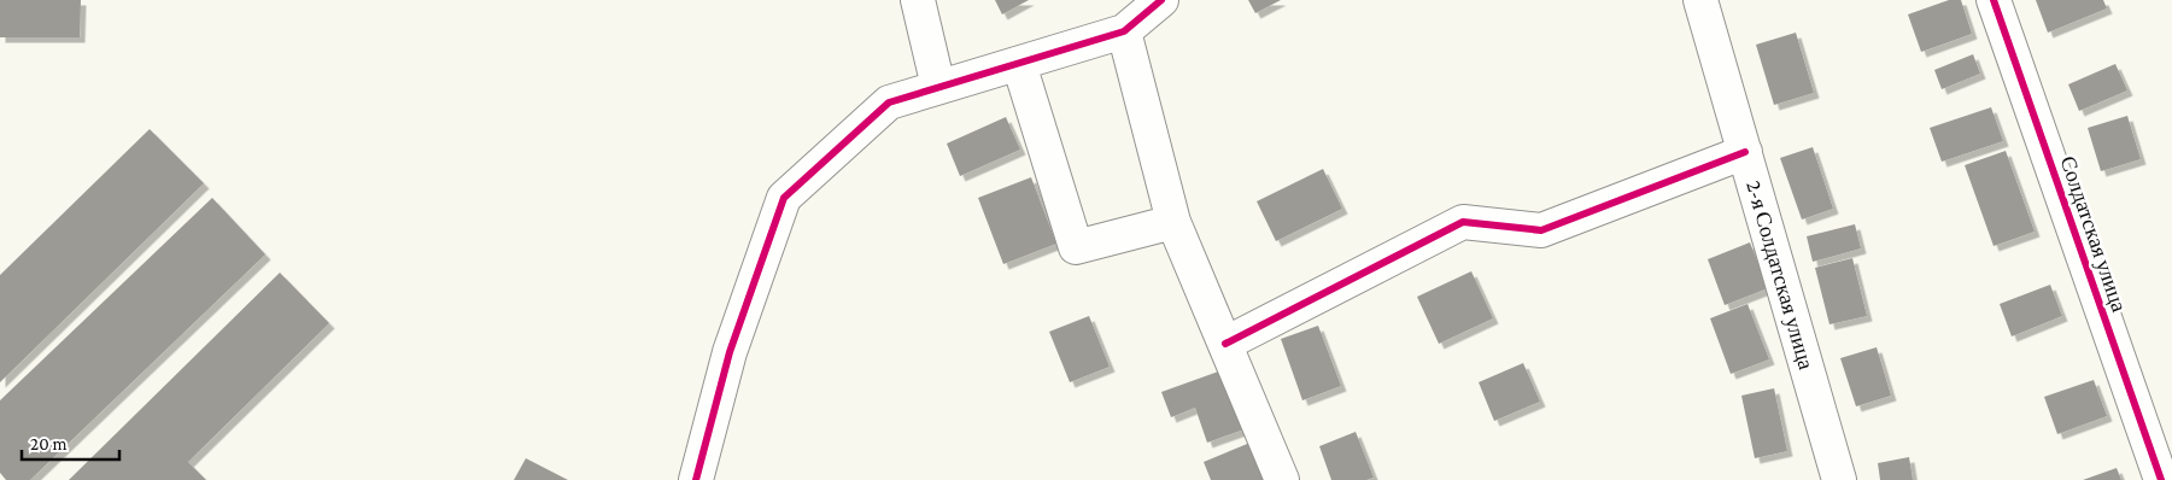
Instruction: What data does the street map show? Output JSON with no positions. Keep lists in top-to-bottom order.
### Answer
{
  "streets": {
    "street": ["Солдатская улица", "2-я Солдатская улица"]
  },
  "scale_bar": "20 m"
}
